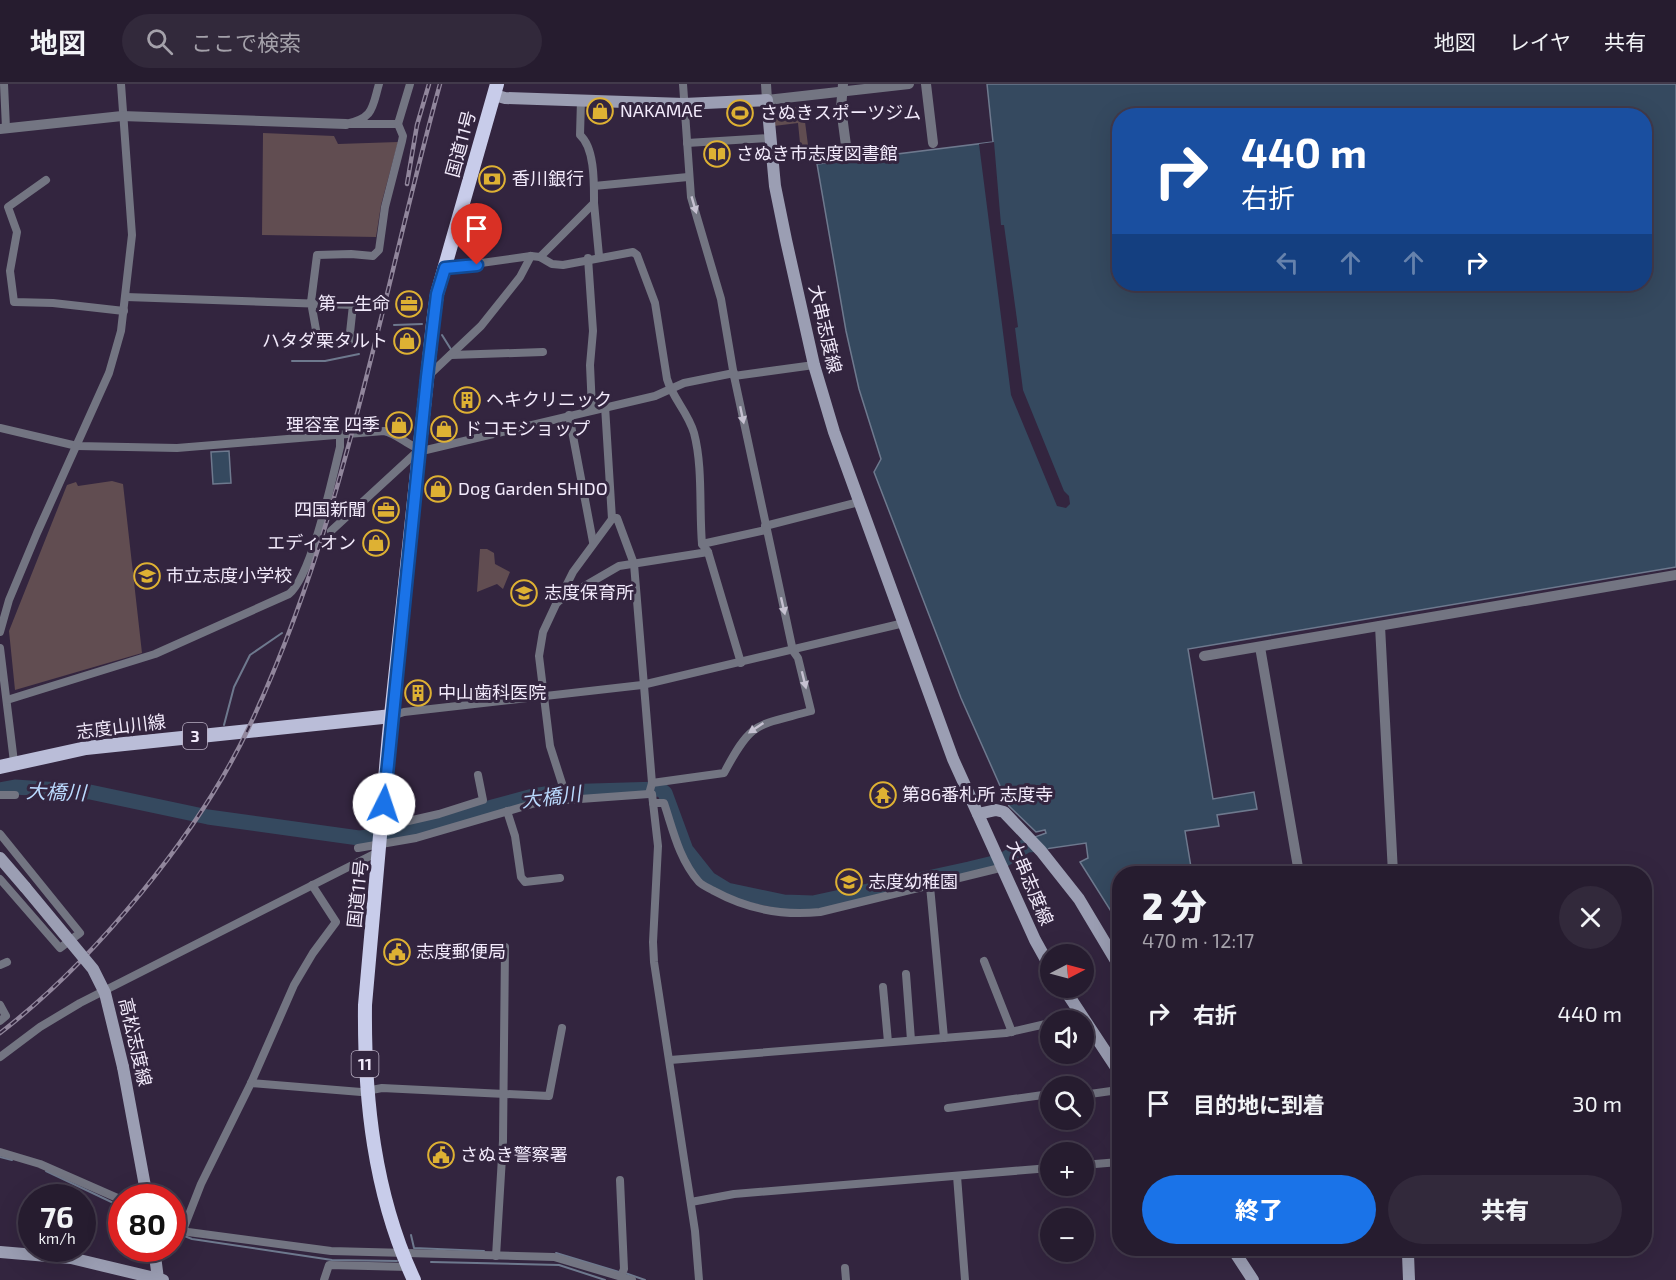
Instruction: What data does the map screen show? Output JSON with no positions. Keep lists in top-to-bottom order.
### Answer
{
  "streets": {
    "highway": ["国道11号", "11"],
    "main road": [
      "大串志度線",
      "志度山川線",
      "3",
      "高松志度線"
    ]
  },
  "crossings": [
    ["国道11号", "志度山川線"]
  ],
  "water": ["大橋川"],
  "places": {
    "shop": [
      "NAKAMAE",
      "ハタダ栗タルト",
      "理容室 四季",
      "ドコモショップ",
      "Dog Garden SHIDO",
      "エディオン"
    ],
    "sports": ["さぬきスポーツジム"],
    "library": ["さぬき市志度図書館"],
    "bank": ["香川銀行"],
    "office": ["第一生命", "四国新聞"],
    "building": ["ヘキクリニック", "中山歯科医院"],
    "school or university": ["市立志度小学校", "志度保育所", "志度幼稚園"],
    "temple": ["第86番札所 志度寺"],
    "public building": ["志度郵便局", "さぬき警察署"]
  },
  "north": "right",
  "page": {
    "header": "地図",
    "search": "ここで検索",
    "nav": ["地図", "レイヤ", "共有"],
    "turn": ["440 m", "右折"],
    "heading": ["2 分", "470 m · 12:17"],
    "map_buttons": ["+", "−"],
    "list": [
      {
        "name": "右折",
        "value": "440 m"
      },
      {
        "name": "目的地に到着",
        "value": "30 m"
      }
    ],
    "buttons": ["終了", "共有"],
    "speed": "76 km/h",
    "limit": "80"
  }
}
